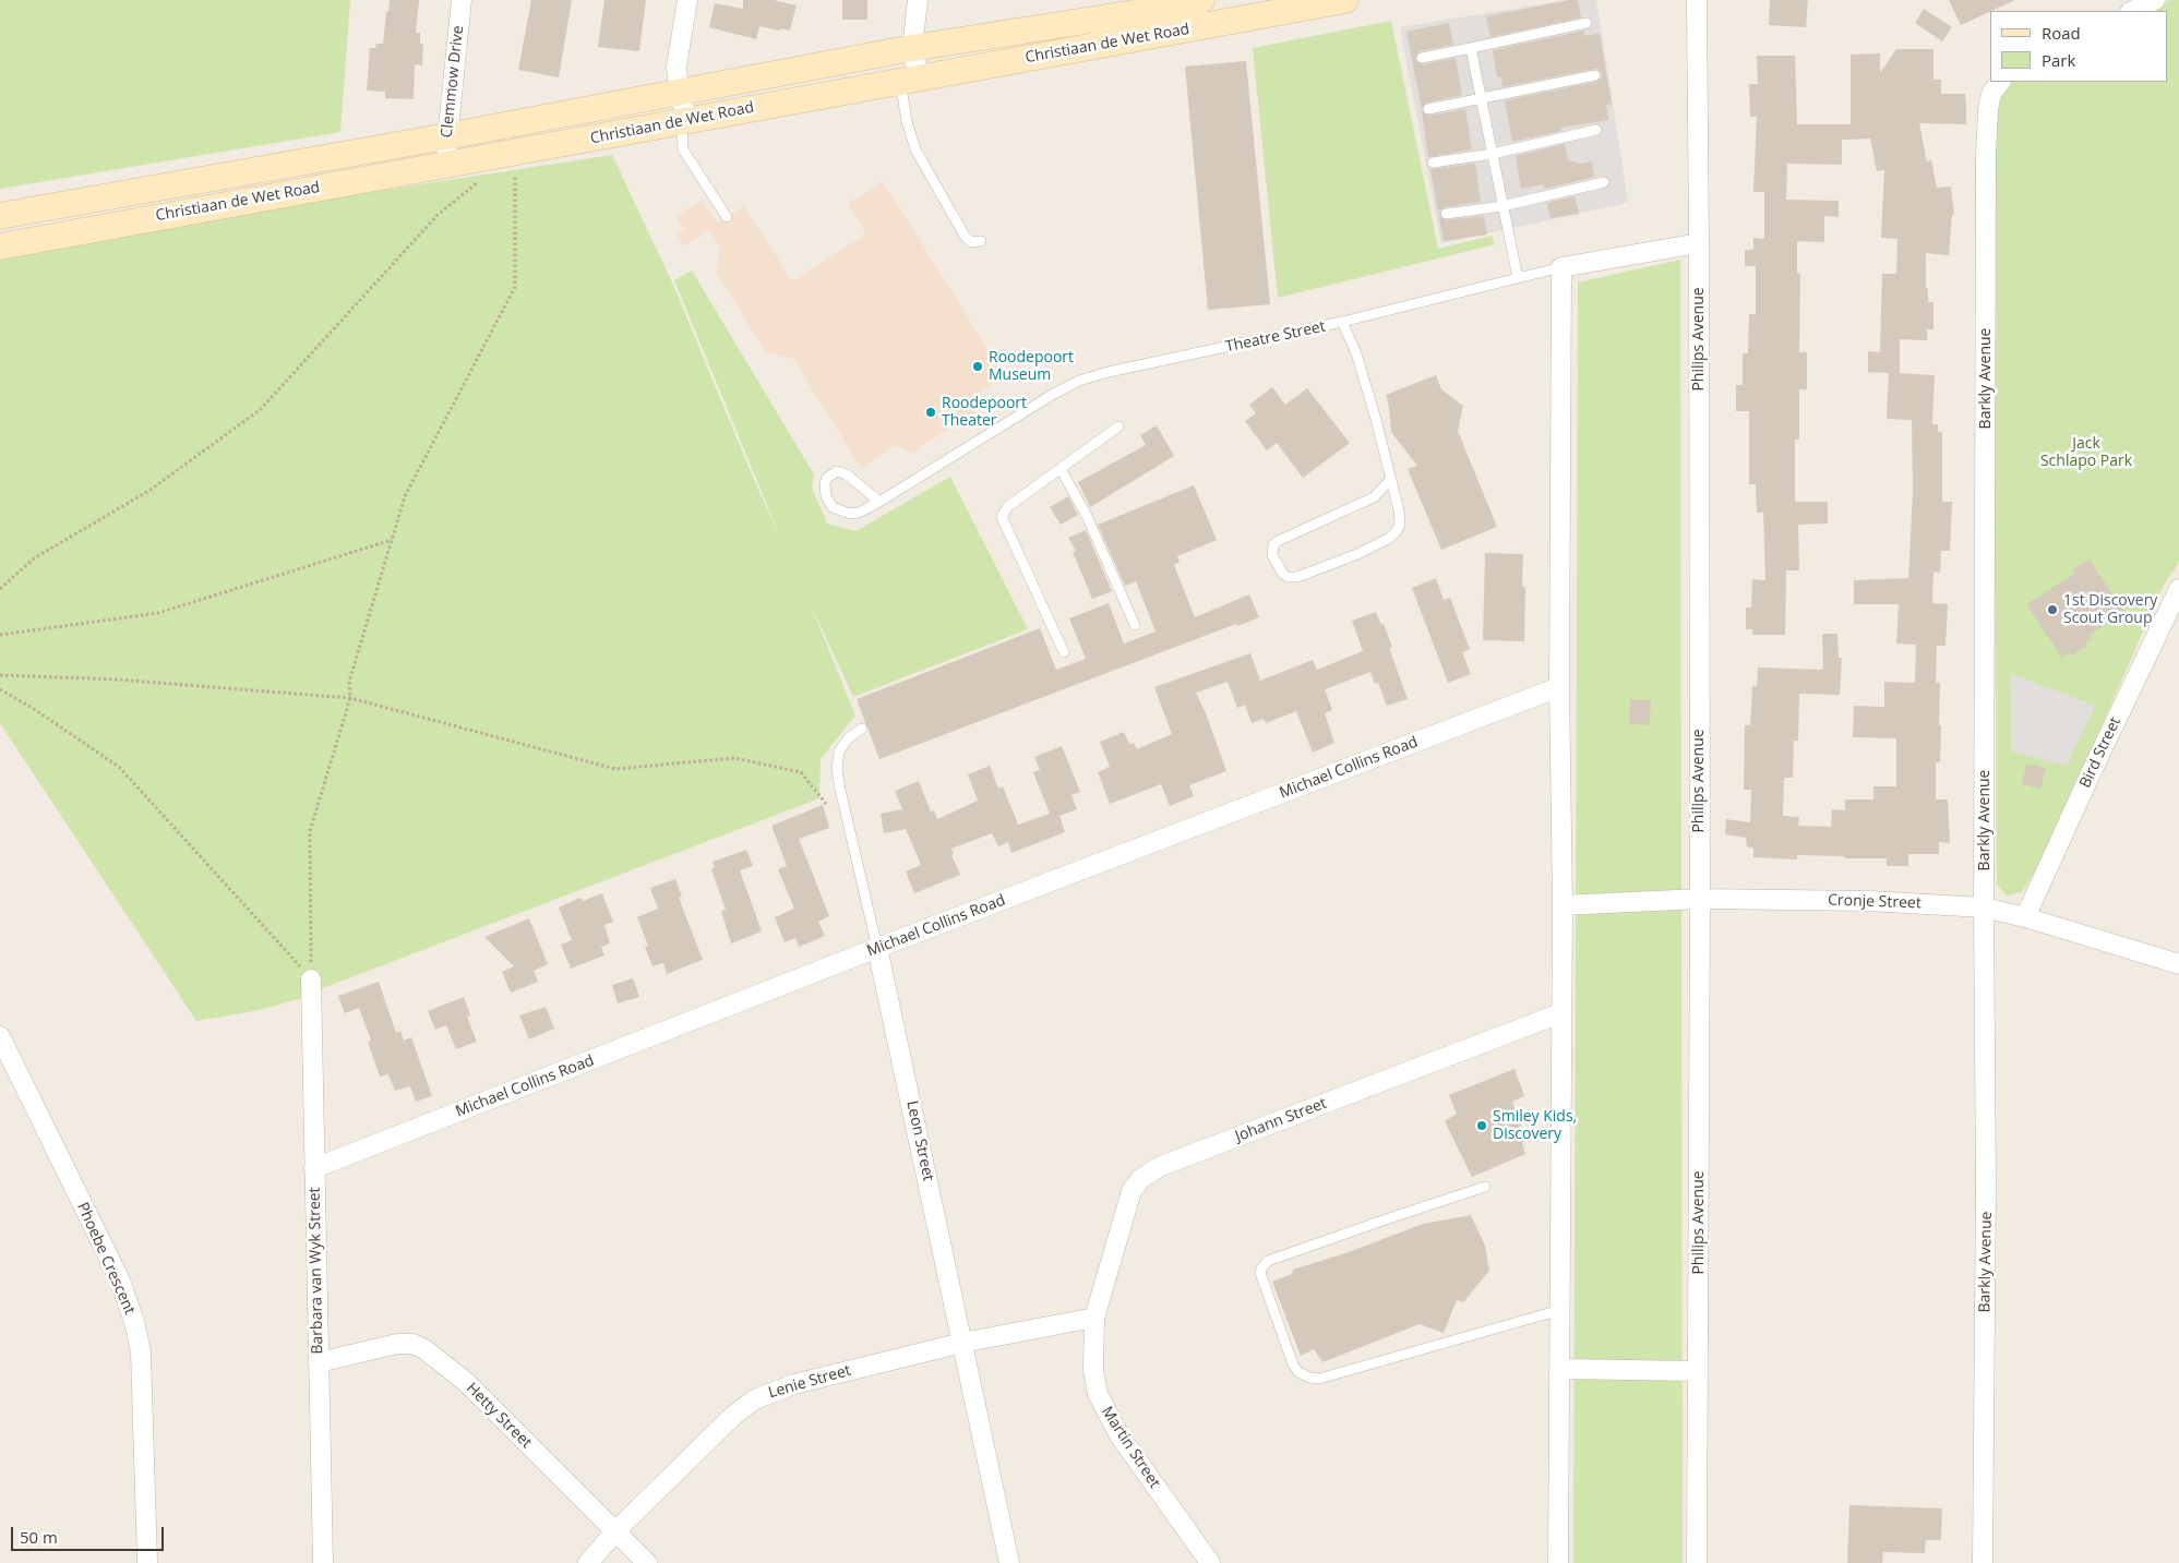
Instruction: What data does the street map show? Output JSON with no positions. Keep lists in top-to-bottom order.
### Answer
{
  "streets": {
    "main road": ["Christiaan de Wet Road"],
    "street": [
      "Clemmow Drive",
      "Theatre Street",
      "Philips Avenue",
      "Barkly Avenue",
      "Bird Street",
      "Michael Collins Road",
      "Cronje Street",
      "Johann Street",
      "Leon Street",
      "Phoebe Crescent",
      "Barbara van Wyk Street",
      "Lenie Street",
      "Hetty Street",
      "Martin Street"
    ]
  },
  "crossings": [
    ["Christiaan de Wet Road", "Clemmow Drive"],
    ["Theatre Street", "Philips Avenue"],
    ["Philips Avenue", "Cronje Street"],
    ["Barkly Avenue", "Cronje Street"],
    ["Bird Street", "Cronje Street"],
    ["Michael Collins Road", "Leon Street"],
    ["Michael Collins Road", "Barbara van Wyk Street"],
    ["Johann Street", "Lenie Street"],
    ["Johann Street", "Martin Street"],
    ["Leon Street", "Lenie Street"],
    ["Barbara van Wyk Street", "Hetty Street"],
    ["Lenie Street", "Hetty Street"],
    ["Lenie Street", "Martin Street"]
  ],
  "parks": ["Jack Schlapo Park"],
  "places": [
    "Roodepoort Museum",
    "Roodepoort Theater",
    "1st Discovery Scout Group",
    "Smiley Kids, Discovery"
  ],
  "legend": ["Road", "Park"],
  "scale_bar": "50 m"
}
